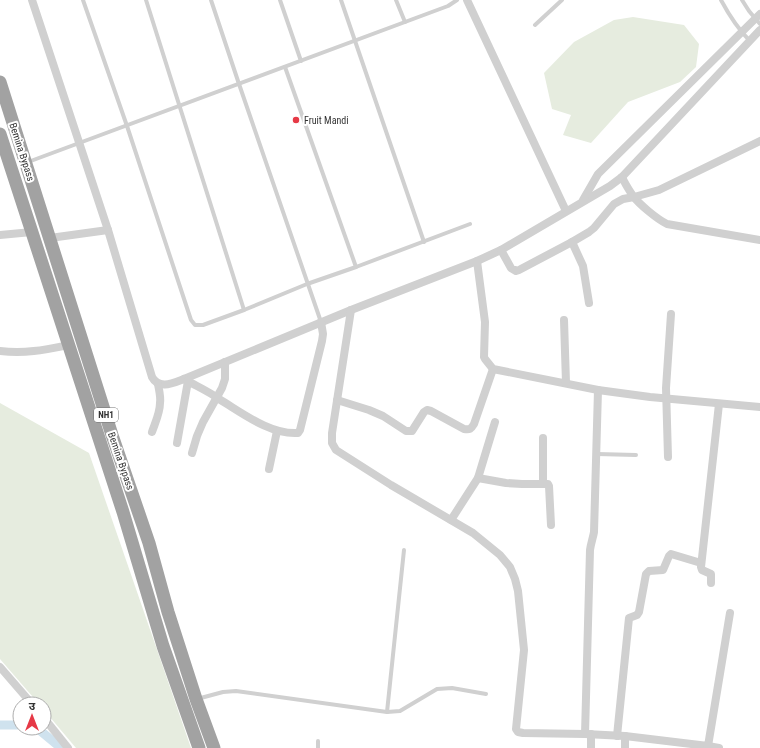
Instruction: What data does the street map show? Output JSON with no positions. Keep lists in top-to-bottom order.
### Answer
{
  "streets": {
    "highway": ["Bemina Bypass", "NH1"]
  },
  "places": ["Fruit Mandi"],
  "north": "top"
}
